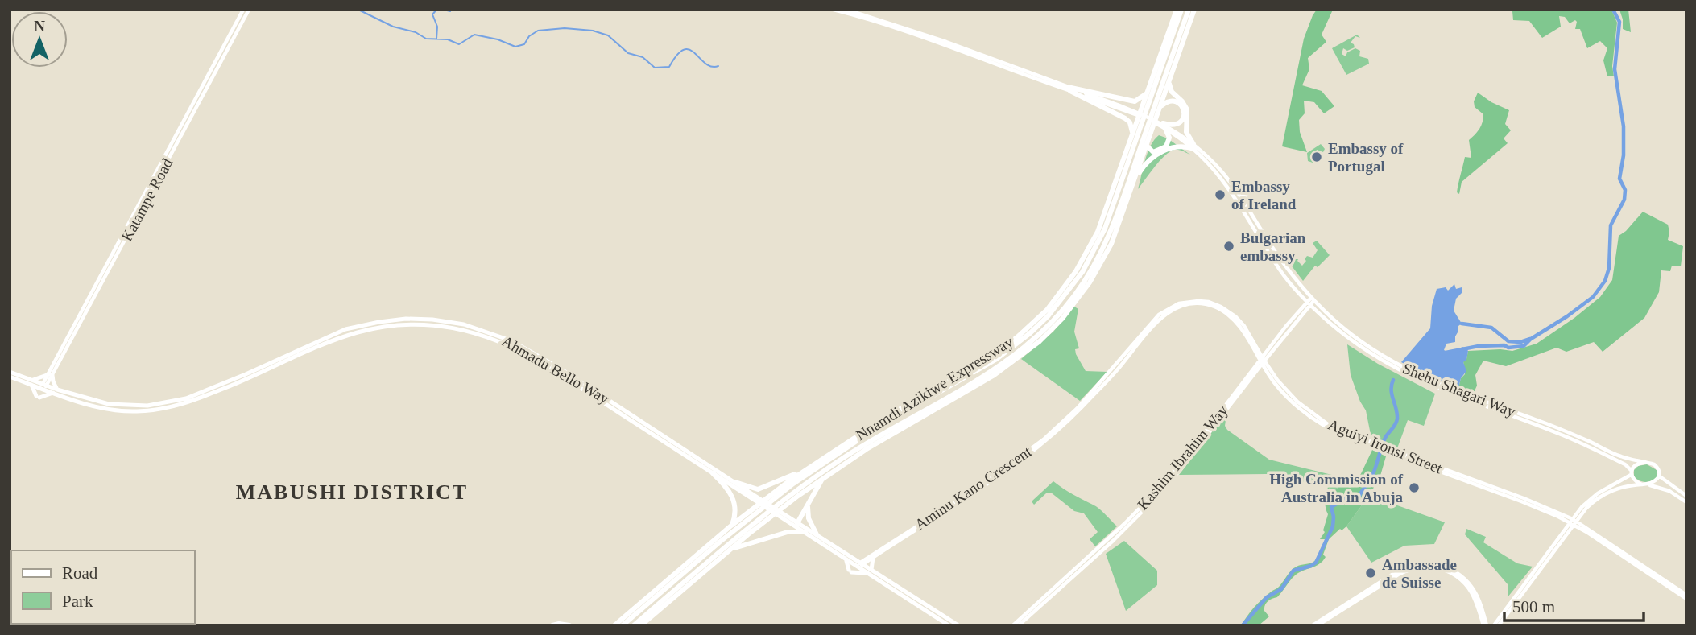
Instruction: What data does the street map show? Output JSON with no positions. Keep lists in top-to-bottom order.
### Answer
{
  "streets": {
    "highway": ["Nnamdi Azikiwe Expressway"],
    "main road": [
      "Katampe Road",
      "Ahmadu Bello Way",
      "Shehu Shagari Way",
      "Aguiyi Ironsi Street",
      "Kashim Ibrahim Way",
      "Aminu Kano Crescent"
    ]
  },
  "crossings": [
    ["Katampe Road", "Ahmadu Bello Way"],
    ["Ahmadu Bello Way", "Aminu Kano Crescent"],
    ["Shehu Shagari Way", "Kashim Ibrahim Way"],
    ["Aguiyi Ironsi Street", "Kashim Ibrahim Way"],
    ["Aguiyi Ironsi Street", "Aminu Kano Crescent"]
  ],
  "districts": ["MABUSHI DISTRICT"],
  "places": [
    "Embassy of Portugal",
    "Embassy of Ireland",
    "Bulgarian embassy",
    "High Commission of Australia in Abuja",
    "Ambassade de Suisse"
  ],
  "legend": ["Road", "Park"],
  "scale_bar": "500 m",
  "north": "top"
}
